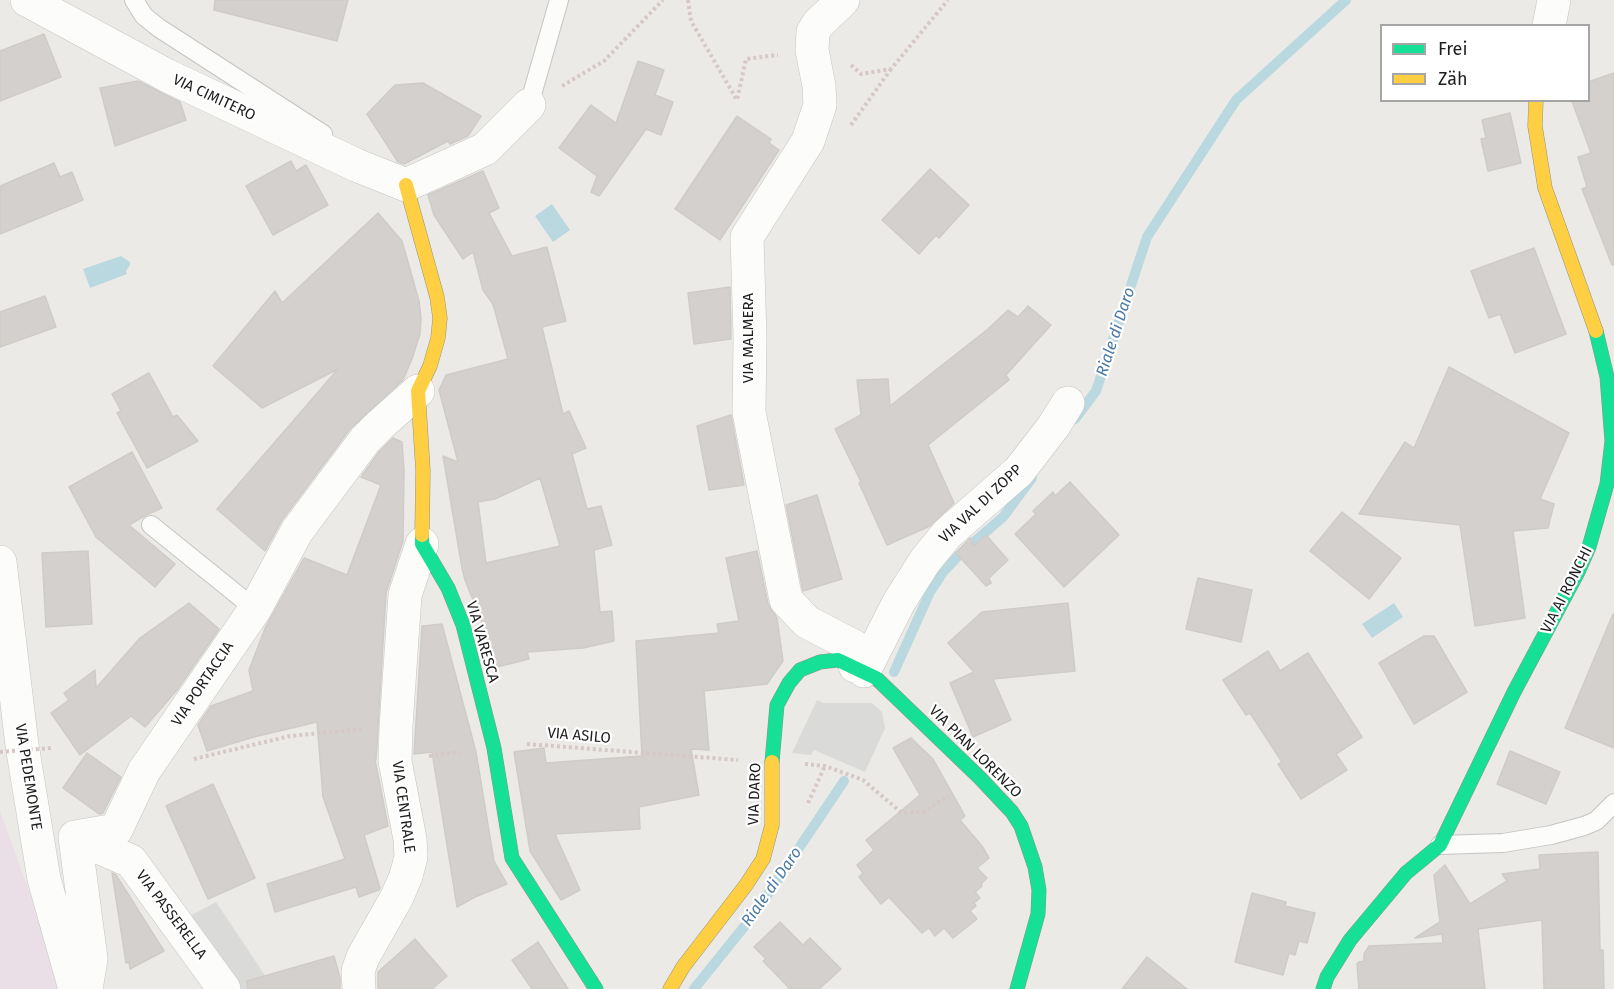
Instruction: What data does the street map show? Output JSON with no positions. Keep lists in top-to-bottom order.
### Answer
{
  "streets": {
    "street": [
      "VIA CIMITERO",
      "VIA MALMERA",
      "VIA VAL DI ZOPP",
      "VIA AI RONCHI",
      "VIA VARESCA",
      "VIA PORTACCIA",
      "VIA PIAN LORENZO",
      "VIA PEDEMONTE",
      "VIA DARO",
      "VIA CENTRALE",
      "VIA PASSERELLA"
    ],
    "path": ["VIA ASILO"]
  },
  "crossings": [
    ["VIA MALMERA", "VIA VAL DI ZOPP"],
    ["VIA MALMERA", "VIA PIAN LORENZO"],
    ["VIA MALMERA", "VIA DARO"],
    ["VIA VAL DI ZOPP", "VIA PIAN LORENZO"],
    ["VIA VAL DI ZOPP", "VIA DARO"],
    ["VIA VARESCA", "VIA ASILO"],
    ["VIA VARESCA", "VIA CENTRALE"],
    ["VIA PORTACCIA", "VIA PASSERELLA"],
    ["VIA ASILO", "VIA CENTRALE"],
    ["VIA PIAN LORENZO", "VIA DARO"]
  ],
  "water": ["Riale di Daro"],
  "legend": ["Frei", "Zäh"]
}
